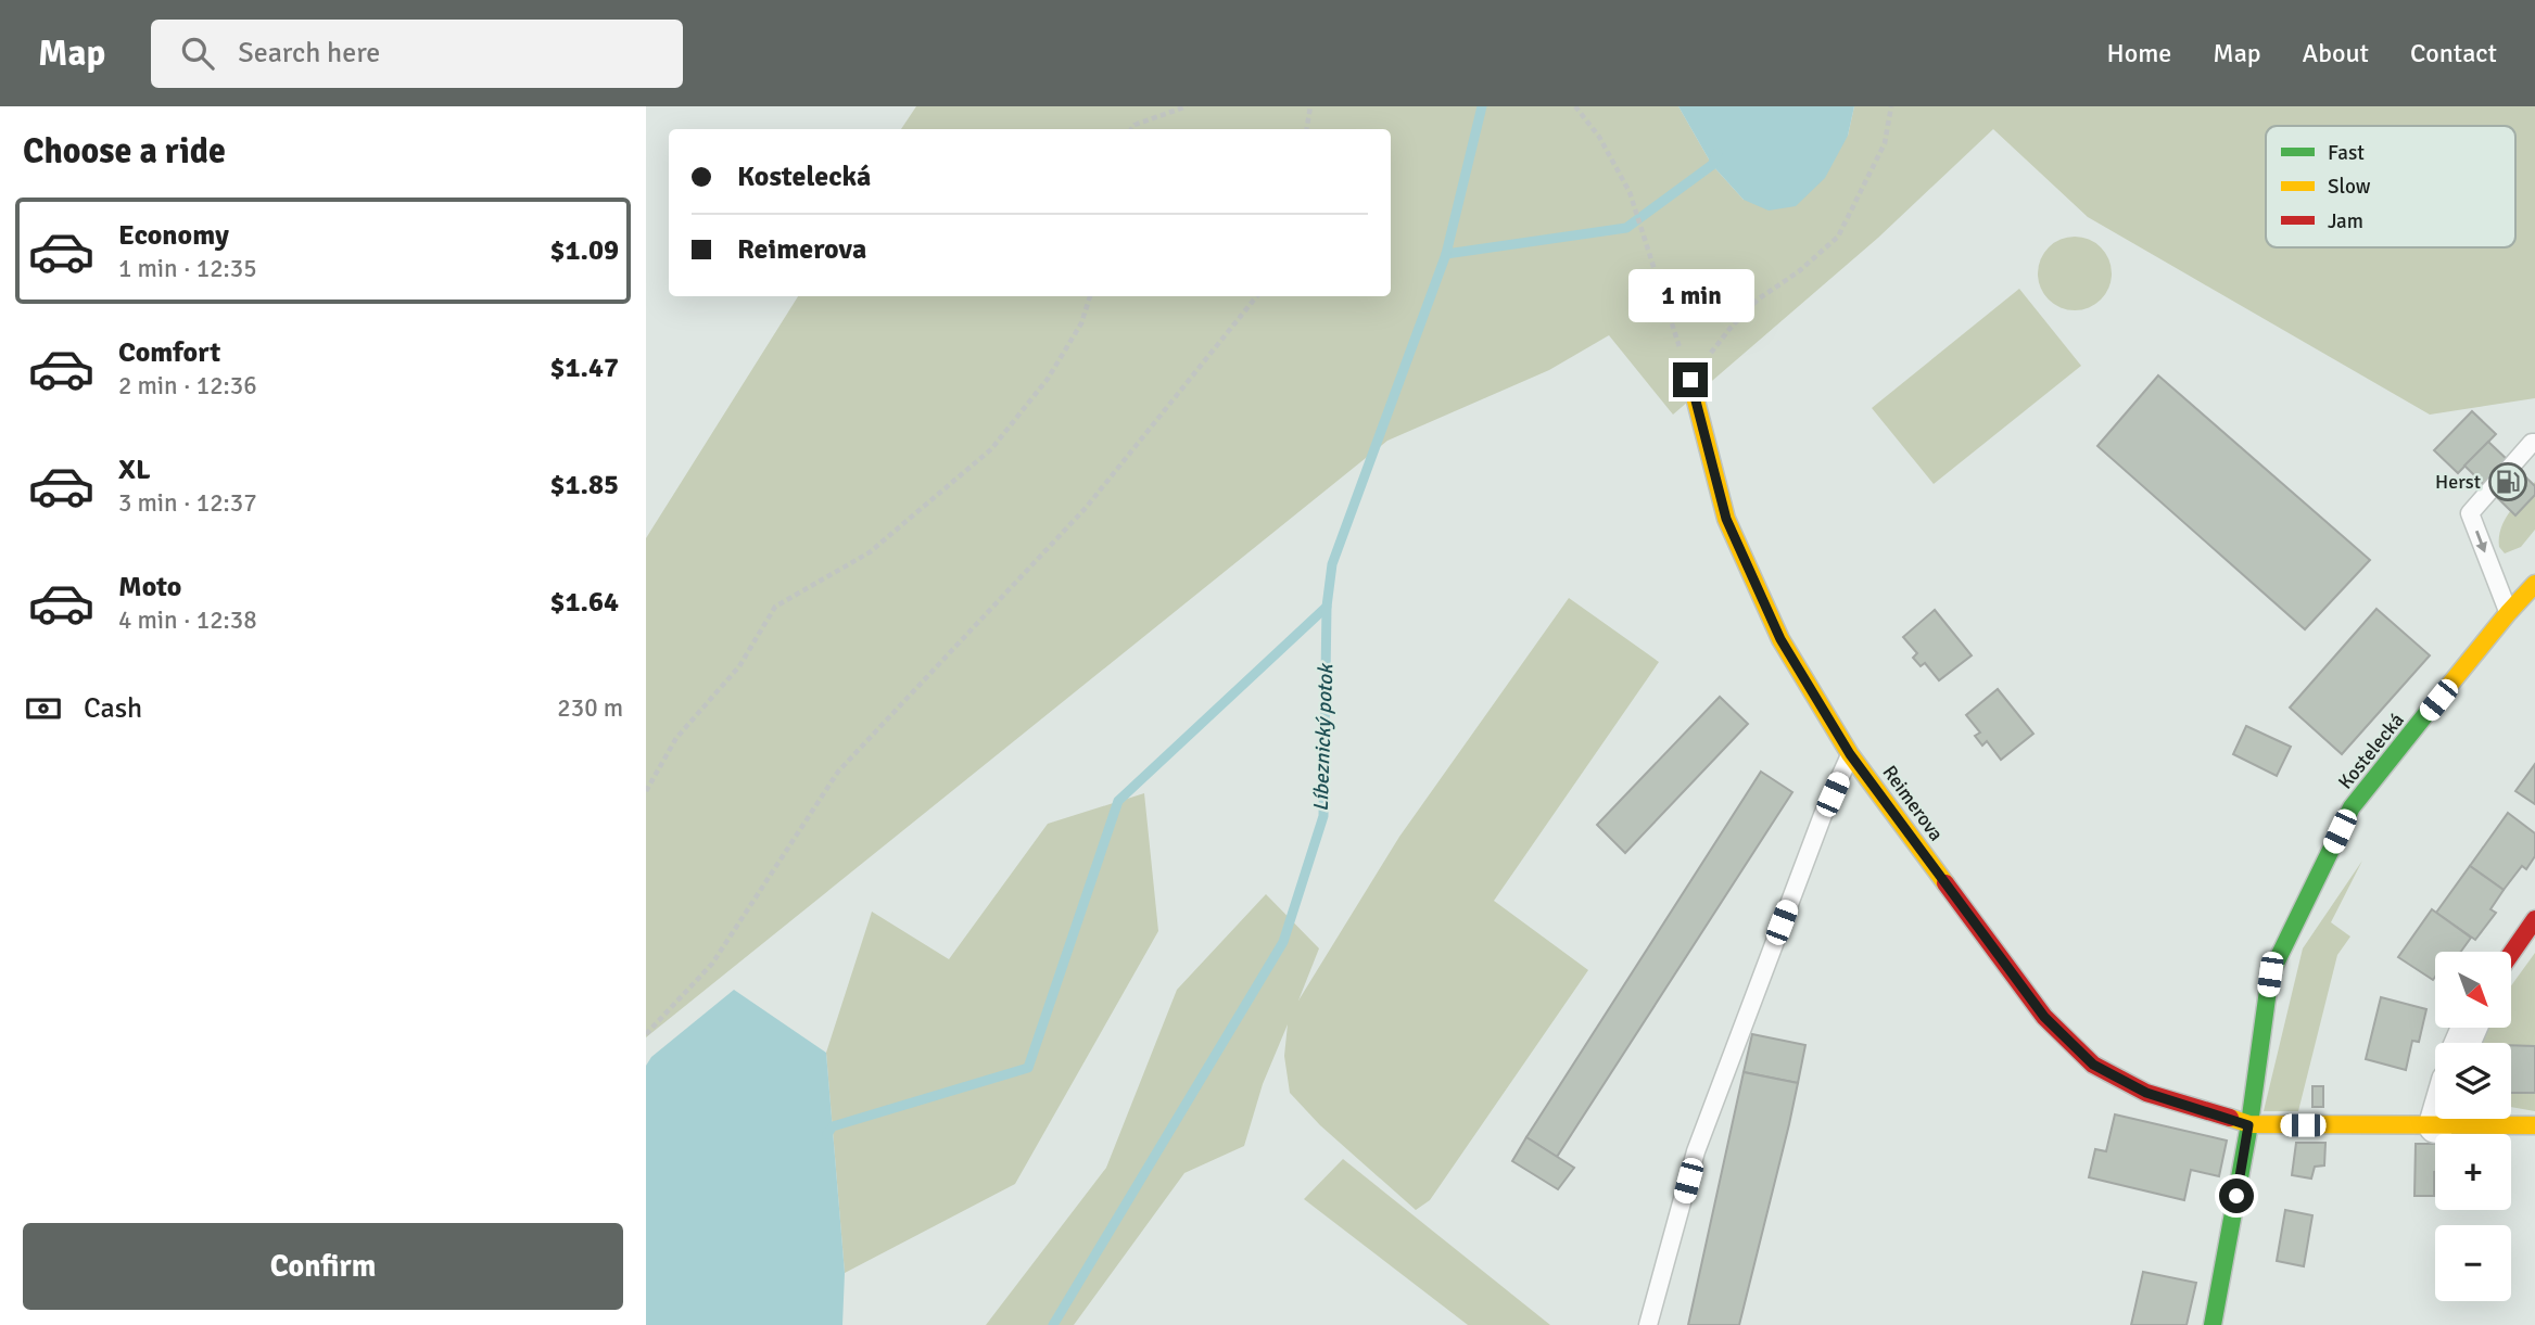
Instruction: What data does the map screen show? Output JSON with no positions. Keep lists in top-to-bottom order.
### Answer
{
  "streets": {
    "street": ["Kostelecká", "Reimerova"]
  },
  "crossings": [
    ["Kostelecká", "Reimerova"]
  ],
  "water": ["Líbeznický potok"],
  "places": {
    "fuel station": ["Herst"]
  },
  "legend": ["Fast", "Slow", "Jam"],
  "north": "bottom right",
  "page": {
    "header": "Map",
    "search": "Search here",
    "nav": [
      "Home",
      "Map",
      "About",
      "Contact"
    ],
    "heading": "Choose a ride",
    "banner": ["Kostelecká", "Reimerova"],
    "list": [
      {
        "name": "Economy",
        "note": "1 min · 12:35",
        "value": "$1.09"
      },
      {
        "name": "Comfort",
        "note": "2 min · 12:36",
        "value": "$1.47"
      },
      {
        "name": "XL",
        "note": "3 min · 12:37",
        "value": "$1.85"
      },
      {
        "name": "Moto",
        "note": "4 min · 12:38",
        "value": "$1.64"
      }
    ],
    "bubble": "1 min",
    "pay": ["Cash", "230 m"],
    "map_buttons": ["+", "−"],
    "buttons": "Confirm"
  }
}
